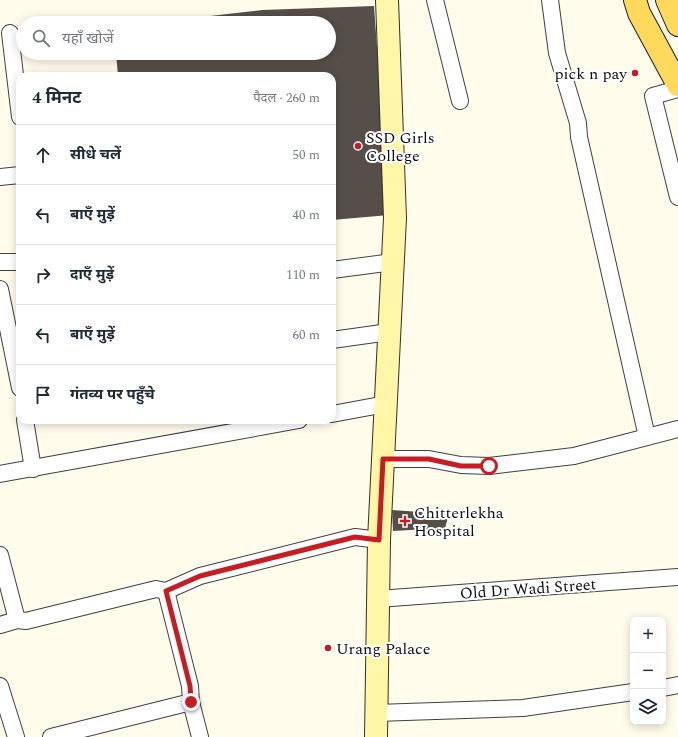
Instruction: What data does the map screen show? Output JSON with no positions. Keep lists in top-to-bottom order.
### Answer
{
  "streets": {
    "street": ["Old Dr Wadi Street"]
  },
  "places": {
    "other": ["pick n pay", "SSD Girls College", "Urang Palace"],
    "health": ["Chitterlekha Hospital"]
  },
  "page": {
    "search": "यहाँ खोजें",
    "heading": ["4 मिनट", "पैदल · 260 m"],
    "list": [
      ["सीधे चलें", "50 m"],
      ["बाएँ मुड़ें", "40 m"],
      ["दाएँ मुड़ें", "110 m"],
      ["बाएँ मुड़ें", "60 m"],
      "गंतव्य पर पहुँचे"
    ],
    "map_buttons": ["+", "−"]
  }
}
